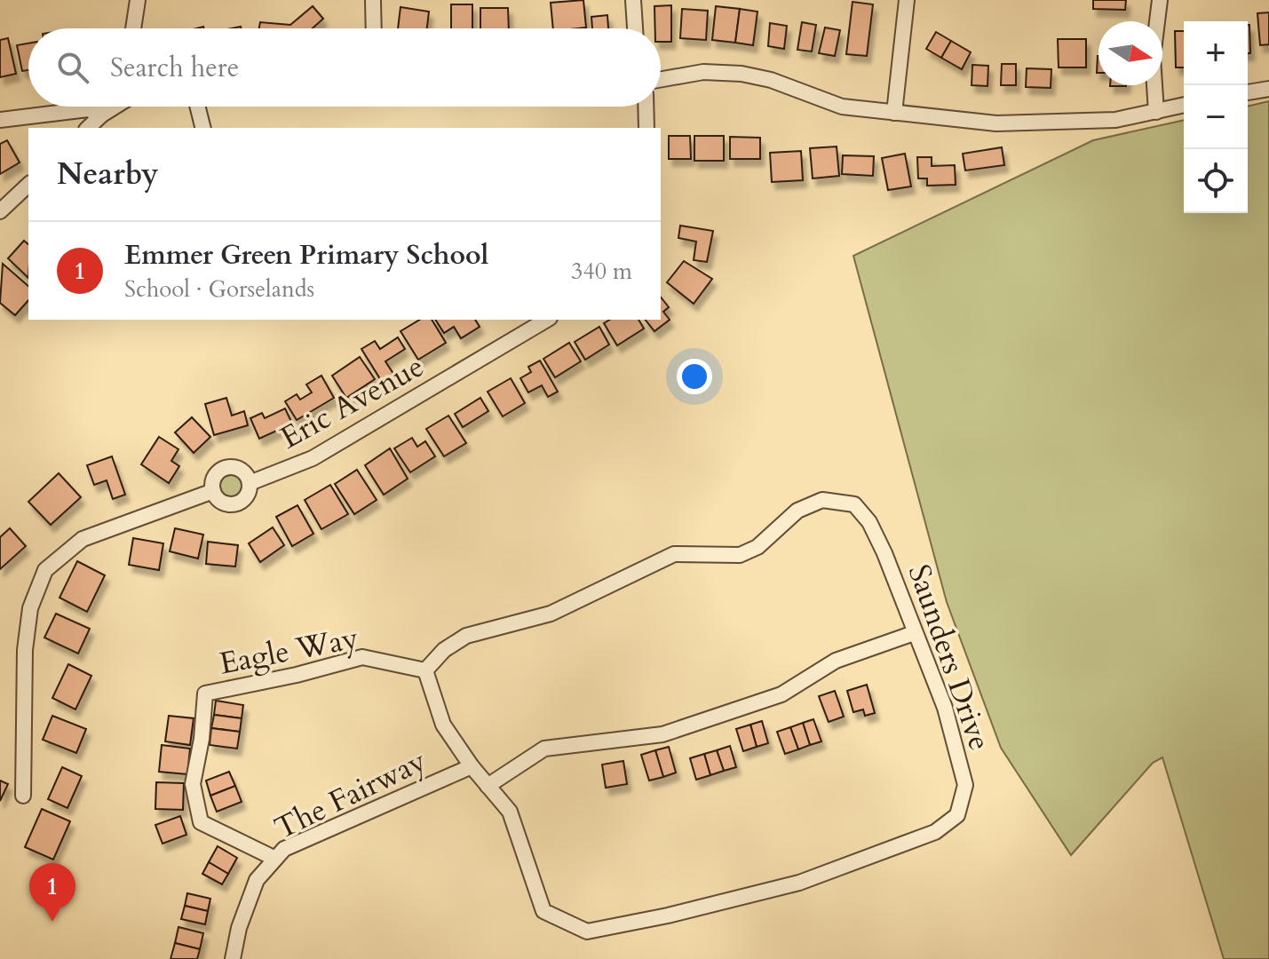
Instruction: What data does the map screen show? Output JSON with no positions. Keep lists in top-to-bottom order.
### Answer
{
  "streets": {
    "street": [
      "Eric Avenue",
      "Eagle Way",
      "Saunders Drive",
      "The Fairway"
    ]
  },
  "crossings": [
    ["Eagle Way", "Saunders Drive"],
    ["Eagle Way", "The Fairway"],
    ["Saunders Drive", "The Fairway"]
  ],
  "north": "right",
  "page": {
    "map_buttons": ["+", "−"],
    "search": "Search here",
    "heading": "Nearby",
    "list": [
      {
        "mark": "1",
        "name": "Emmer Green Primary School",
        "note": "School · Gorselands",
        "value": "340 m"
      }
    ],
    "pins": "1"
  }
}
